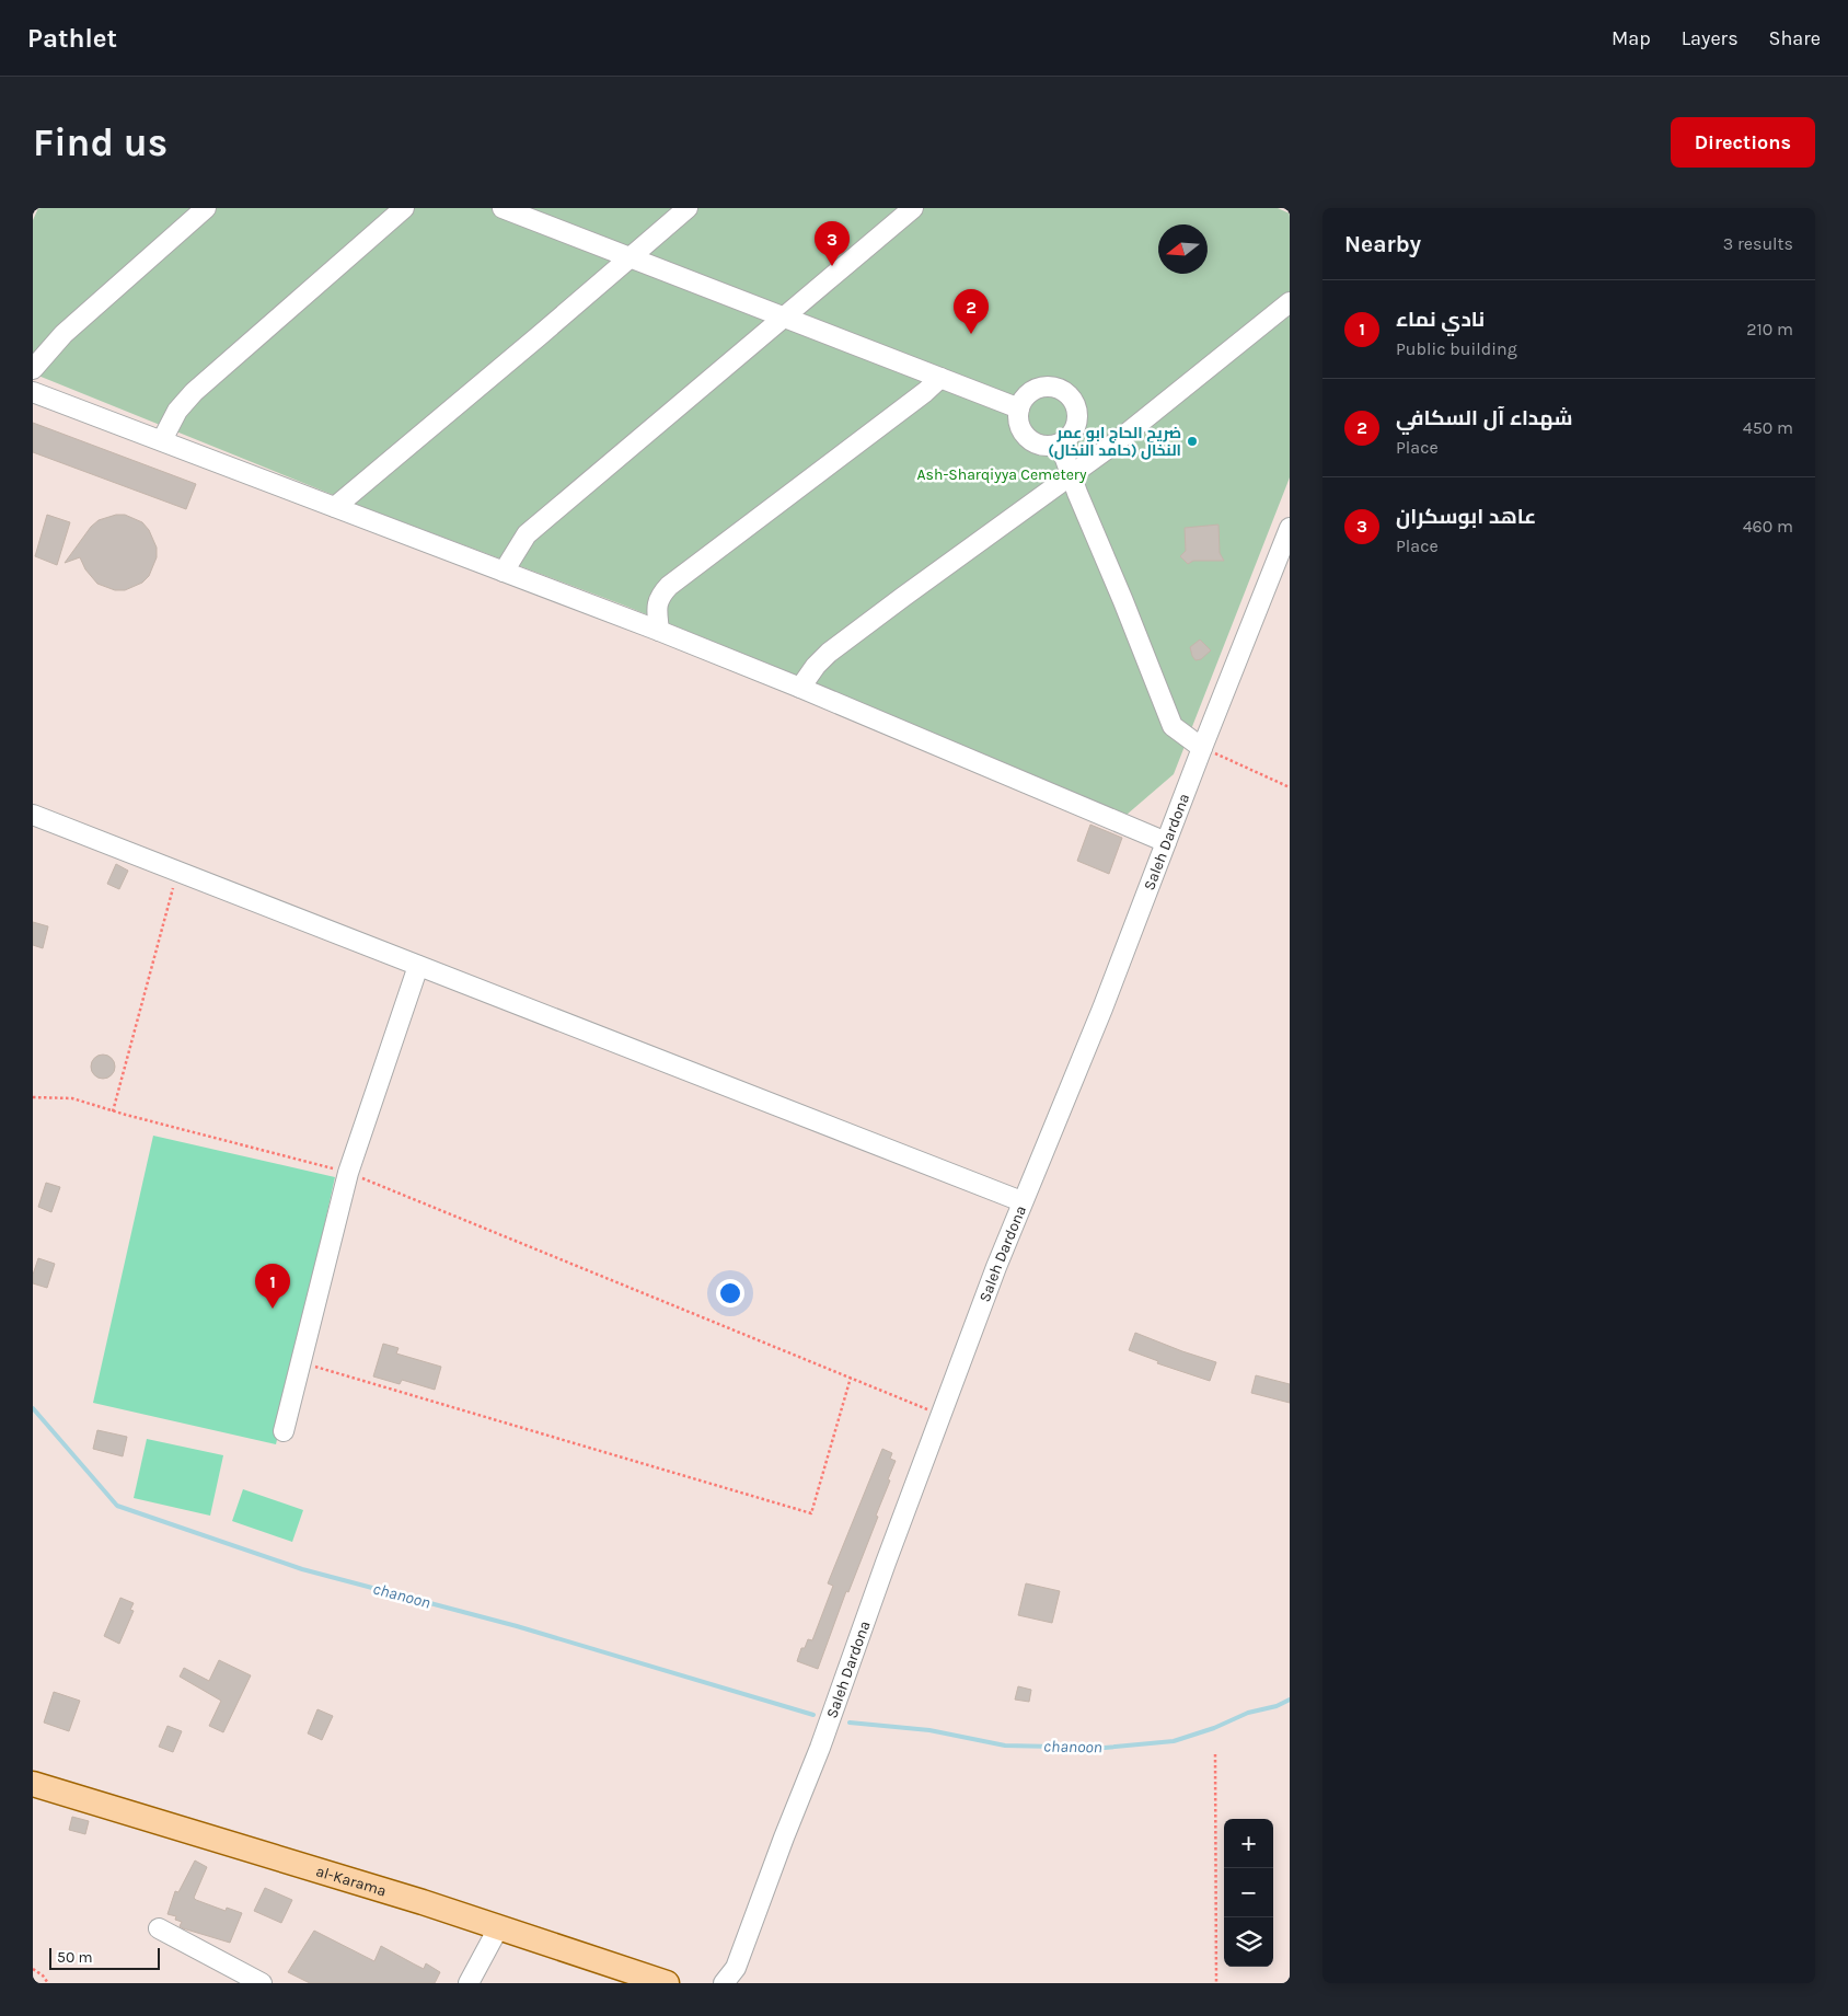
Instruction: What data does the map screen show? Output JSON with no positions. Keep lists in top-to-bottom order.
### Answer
{
  "streets": {
    "main road": ["al-Karama"],
    "street": ["Saleh Dardona"]
  },
  "water": ["chanoon"],
  "parks": ["Ash-Sharqiyya Cemetery"],
  "places": ["ضريح الحاج ابو عمر النخال (حامد النخال)"],
  "scale_bar": "50 m",
  "north": "left",
  "page": {
    "header": "Pathlet",
    "nav": ["Map", "Layers", "Share"],
    "buttons": "Directions",
    "title": "Find us",
    "heading": ["Nearby", "3 results"],
    "pins": ["3", "2", "1"],
    "list": [
      {
        "mark": "1",
        "name": "نادي نماء",
        "note": "Public building",
        "value": "210 m"
      },
      {
        "mark": "2",
        "name": "شهداء آل السكافي",
        "note": "Place",
        "value": "450 m"
      },
      {
        "mark": "3",
        "name": "عاهد ابوسكران",
        "note": "Place",
        "value": "460 m"
      }
    ],
    "map_buttons": ["+", "−"],
    "scale": "50 m"
  }
}
